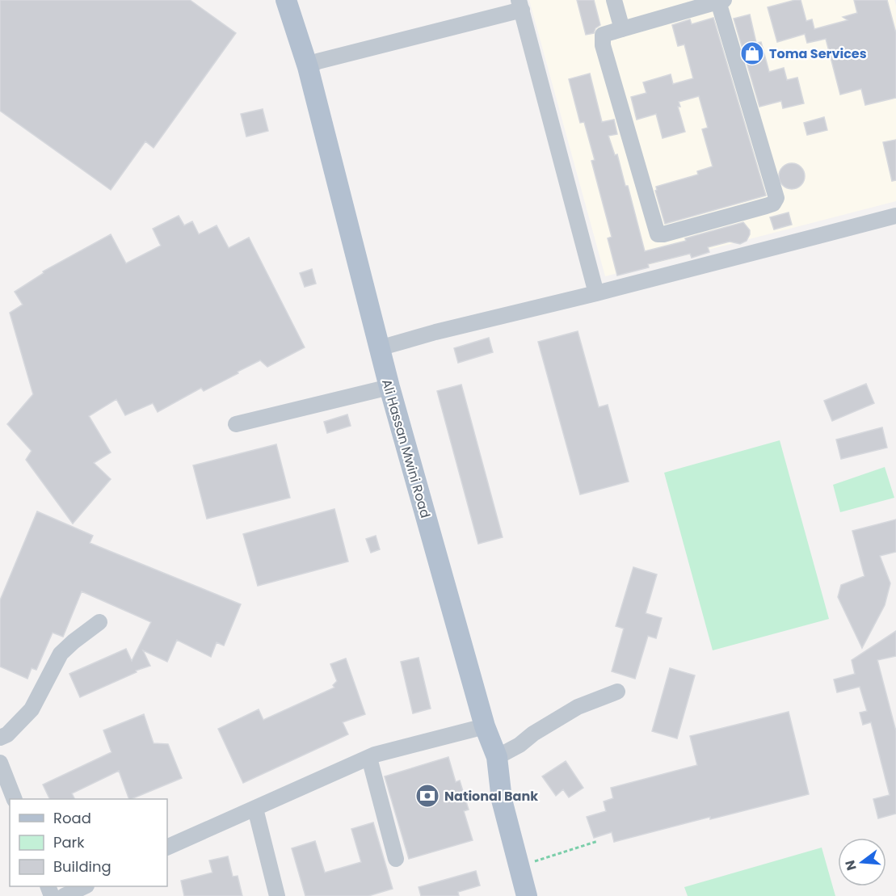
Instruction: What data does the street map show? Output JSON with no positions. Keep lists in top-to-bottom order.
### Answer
{
  "streets": {
    "main road": ["Ali Hassan Mwini Road"]
  },
  "places": {
    "shop": ["Toma Services"],
    "bank": ["National Bank"]
  },
  "legend": ["Road", "Park", "Building"],
  "north": "left"
}
